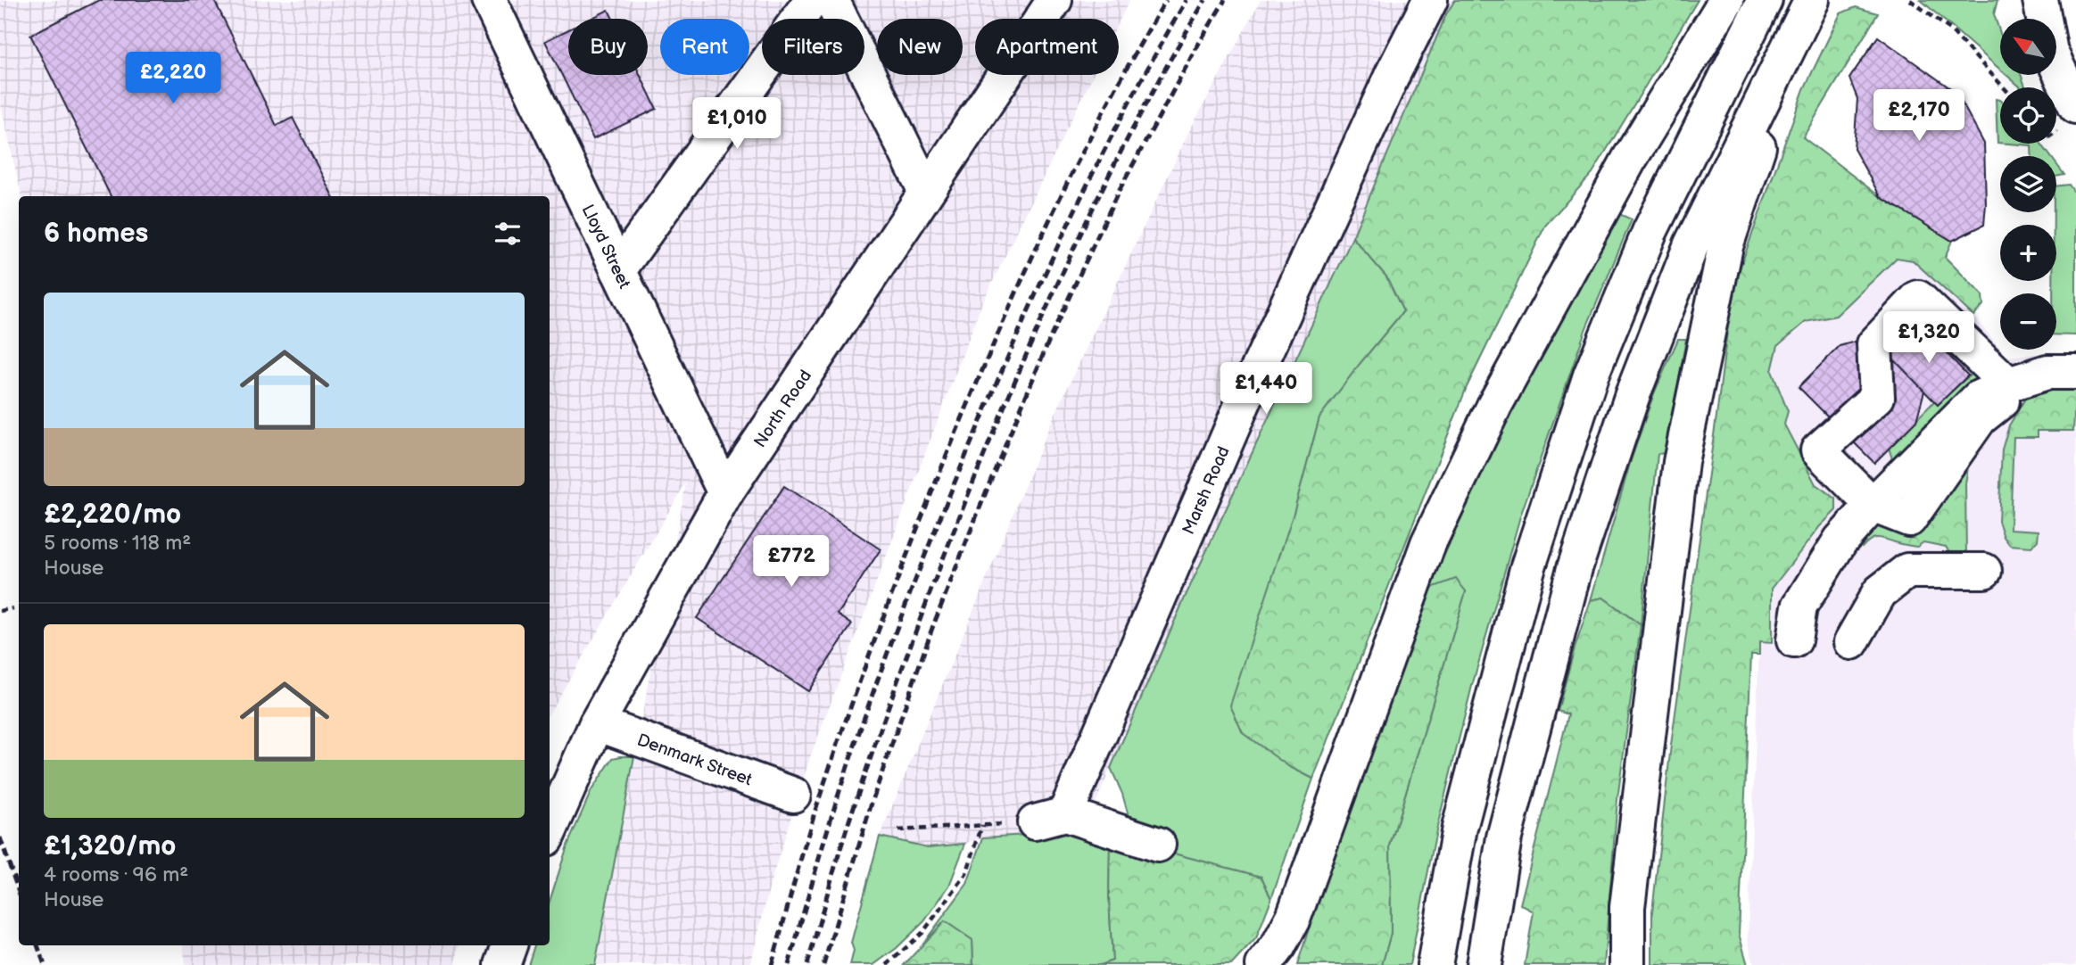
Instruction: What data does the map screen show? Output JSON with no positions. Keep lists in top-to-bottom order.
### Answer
{
  "streets": {
    "main road": [
      "Lloyd Street",
      "North Road",
      "Marsh Road",
      "Denmark Street"
    ]
  },
  "crossings": [
    ["Lloyd Street", "North Road"],
    ["North Road", "Denmark Street"]
  ],
  "north": "top left",
  "page": {
    "map_buttons": ["+", "−"],
    "chip": [
      "Buy",
      "Rent",
      "Filters",
      "New",
      "Apartment"
    ],
    "price": [
      "£2,220",
      "£2,170",
      "£1,010",
      "£1,320",
      "£1,440",
      "£772"
    ],
    "heading": "6 homes",
    "list": [
      {
        "name": "£2,220/mo",
        "note": "5 rooms · 118 m² · House"
      },
      {
        "name": "£1,320/mo",
        "note": "4 rooms · 96 m² · House"
      }
    ]
  }
}
